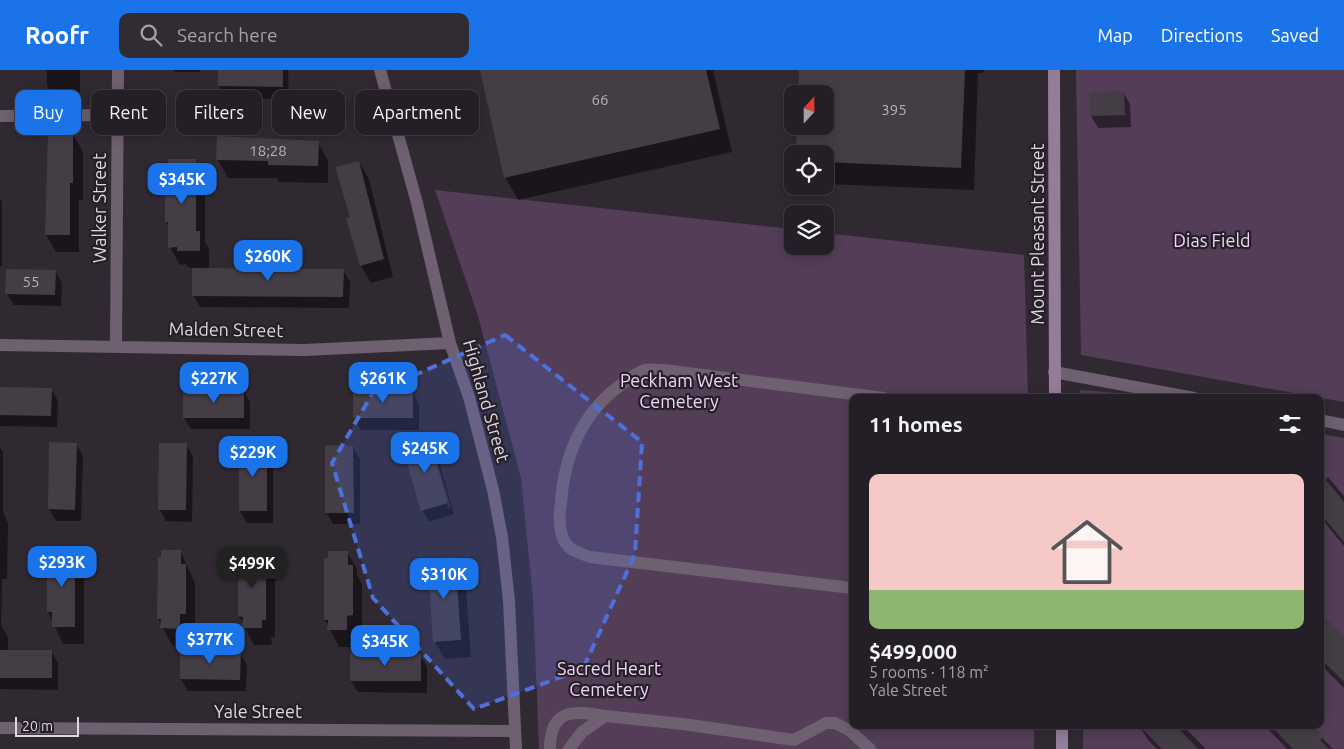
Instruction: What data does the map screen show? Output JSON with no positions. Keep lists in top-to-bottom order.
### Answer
{
  "streets": {
    "main road": ["Mount Pleasant Street"],
    "street": [
      "Walker Street",
      "Malden Street",
      "Highland Street",
      "Yale Street"
    ]
  },
  "crossings": [
    ["Walker Street", "Malden Street"],
    ["Malden Street", "Highland Street"],
    ["Highland Street", "Yale Street"]
  ],
  "parks": ["Dias Field", "Peckham West Cemetery", "Sacred Heart Cemetery"],
  "house_numbers": [
    "66",
    "395",
    "18;28",
    "55"
  ],
  "scale_bar": "20 m",
  "north": "top",
  "page": {
    "header": "Roofr",
    "search": "Search here",
    "nav": ["Map", "Directions", "Saved"],
    "chip": [
      "Buy",
      "Rent",
      "Filters",
      "New",
      "Apartment"
    ],
    "price": [
      "$345K",
      "$260K",
      "$227K",
      "$261K",
      "$245K",
      "$229K",
      "$293K",
      "$499K",
      "$310K",
      "$377K",
      "$345K"
    ],
    "heading": "11 homes",
    "list": [
      {
        "name": "$499,000",
        "note": "5 rooms · 118 m² · Yale Street"
      }
    ],
    "scale": "20 m"
  }
}
